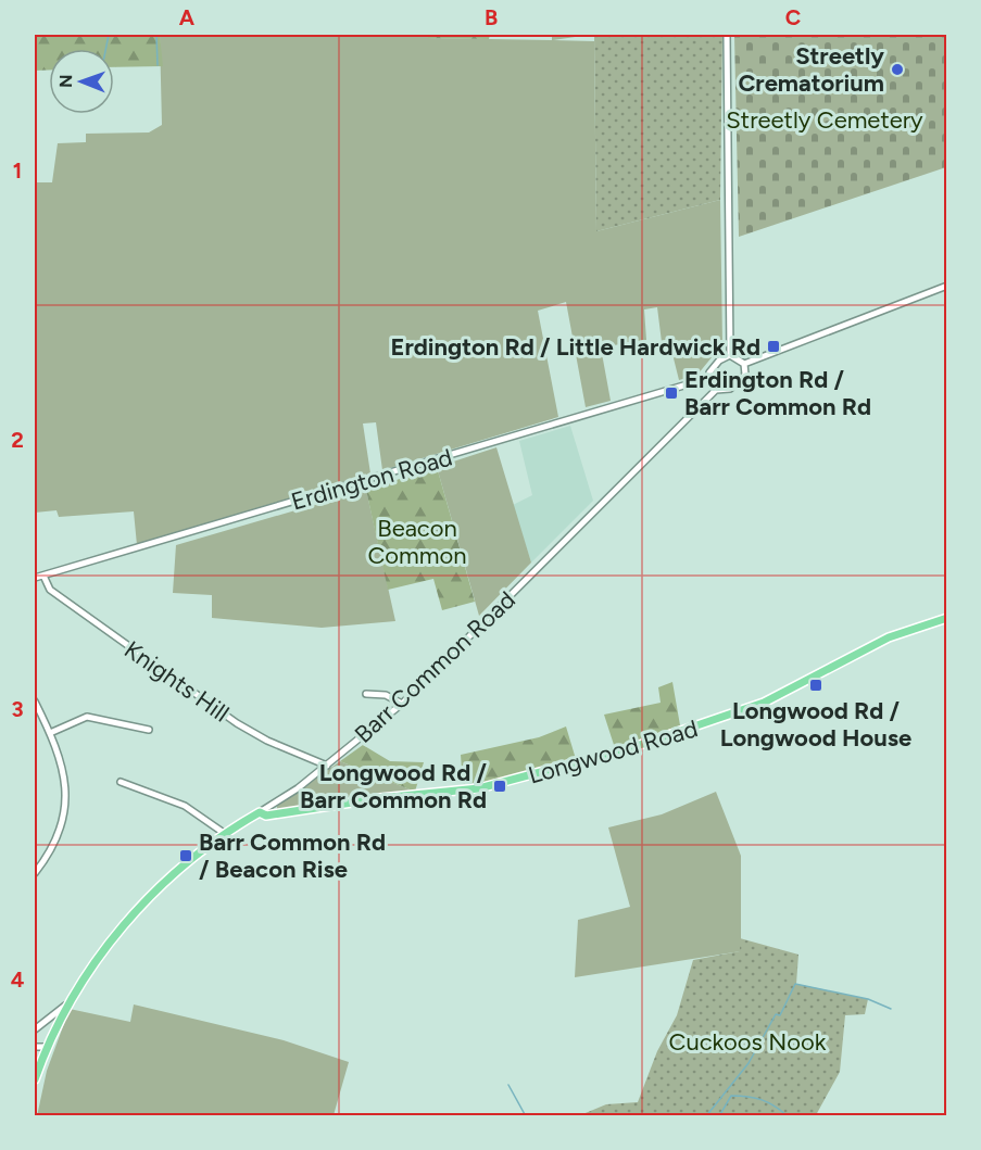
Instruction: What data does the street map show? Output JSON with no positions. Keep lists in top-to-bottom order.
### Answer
{
  "streets": {
    "main road": ["Barr Common Road", "Longwood Road"],
    "street": ["Erdington Road", "Knights Hill"]
  },
  "crossings": [
    ["Erdington Road", "Barr Common Road"],
    ["Erdington Road", "Knights Hill"],
    ["Barr Common Road", "Knights Hill"],
    ["Barr Common Road", "Longwood Road"]
  ],
  "parks": ["Streetly Cemetery", "Beacon Common", "Cuckoos Nook"],
  "places": {
    "other": ["Streetly Crematorium"],
    "transit": [
      "Erdington Rd / Little Hardwick Rd",
      "Erdington Rd / Barr Common Rd",
      "Longwood Rd / Longwood House",
      "Longwood Rd / Barr Common Rd",
      "Barr Common Rd / Beacon Rise"
    ]
  },
  "north": "left",
  "grid": {
    "columns": ["A", "B", "C"],
    "rows": [
      "1",
      "2",
      "3",
      "4"
    ]
  }
}
